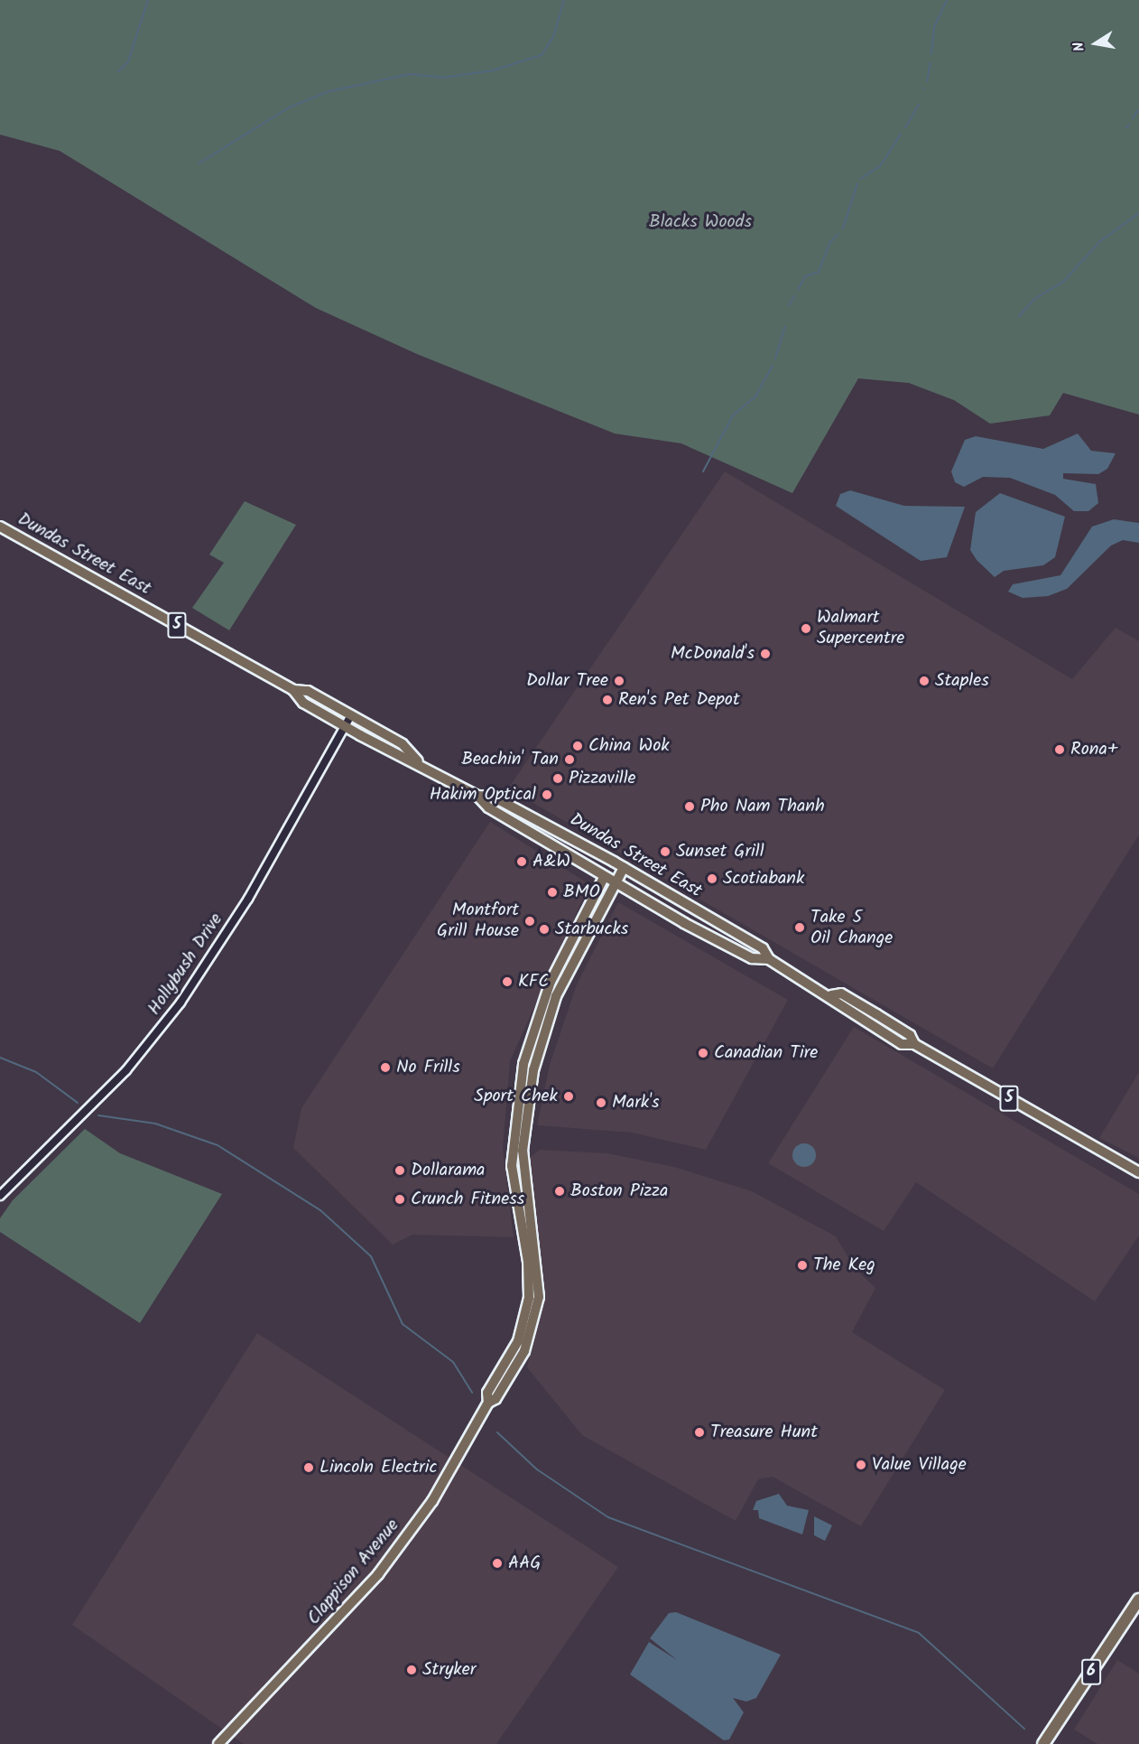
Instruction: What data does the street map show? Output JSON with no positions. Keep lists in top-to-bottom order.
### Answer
{
  "streets": {
    "highway": ["6"],
    "main road": ["Dundas Street East", "5", "Clappison Avenue"],
    "street": ["Hollybush Drive"]
  },
  "crossings": [
    ["Dundas Street East", "Hollybush Drive"],
    ["Dundas Street East", "Clappison Avenue"]
  ],
  "parks": ["Blacks Woods"],
  "places": [
    "Walmart Supercentre",
    "McDonald's",
    "Dollar Tree",
    "Staples",
    "Ren's Pet Depot",
    "China Wok",
    "Rona+",
    "Beachin' Tan",
    "Pizzaville",
    "Hakim Optical",
    "Pho Nam Thanh",
    "Sunset Grill",
    "A&W",
    "Scotiabank",
    "BMO",
    "Montfort Grill House",
    "Take 5 Oil Change",
    "Starbucks",
    "KFC",
    "Canadian Tire",
    "No Frills",
    "Sport Chek",
    "Mark's",
    "Dollarama",
    "Boston Pizza",
    "Crunch Fitness",
    "The Keg",
    "Treasure Hunt",
    "Value Village",
    "Lincoln Electric",
    "AAG",
    "Stryker"
  ],
  "north": "left"
}
